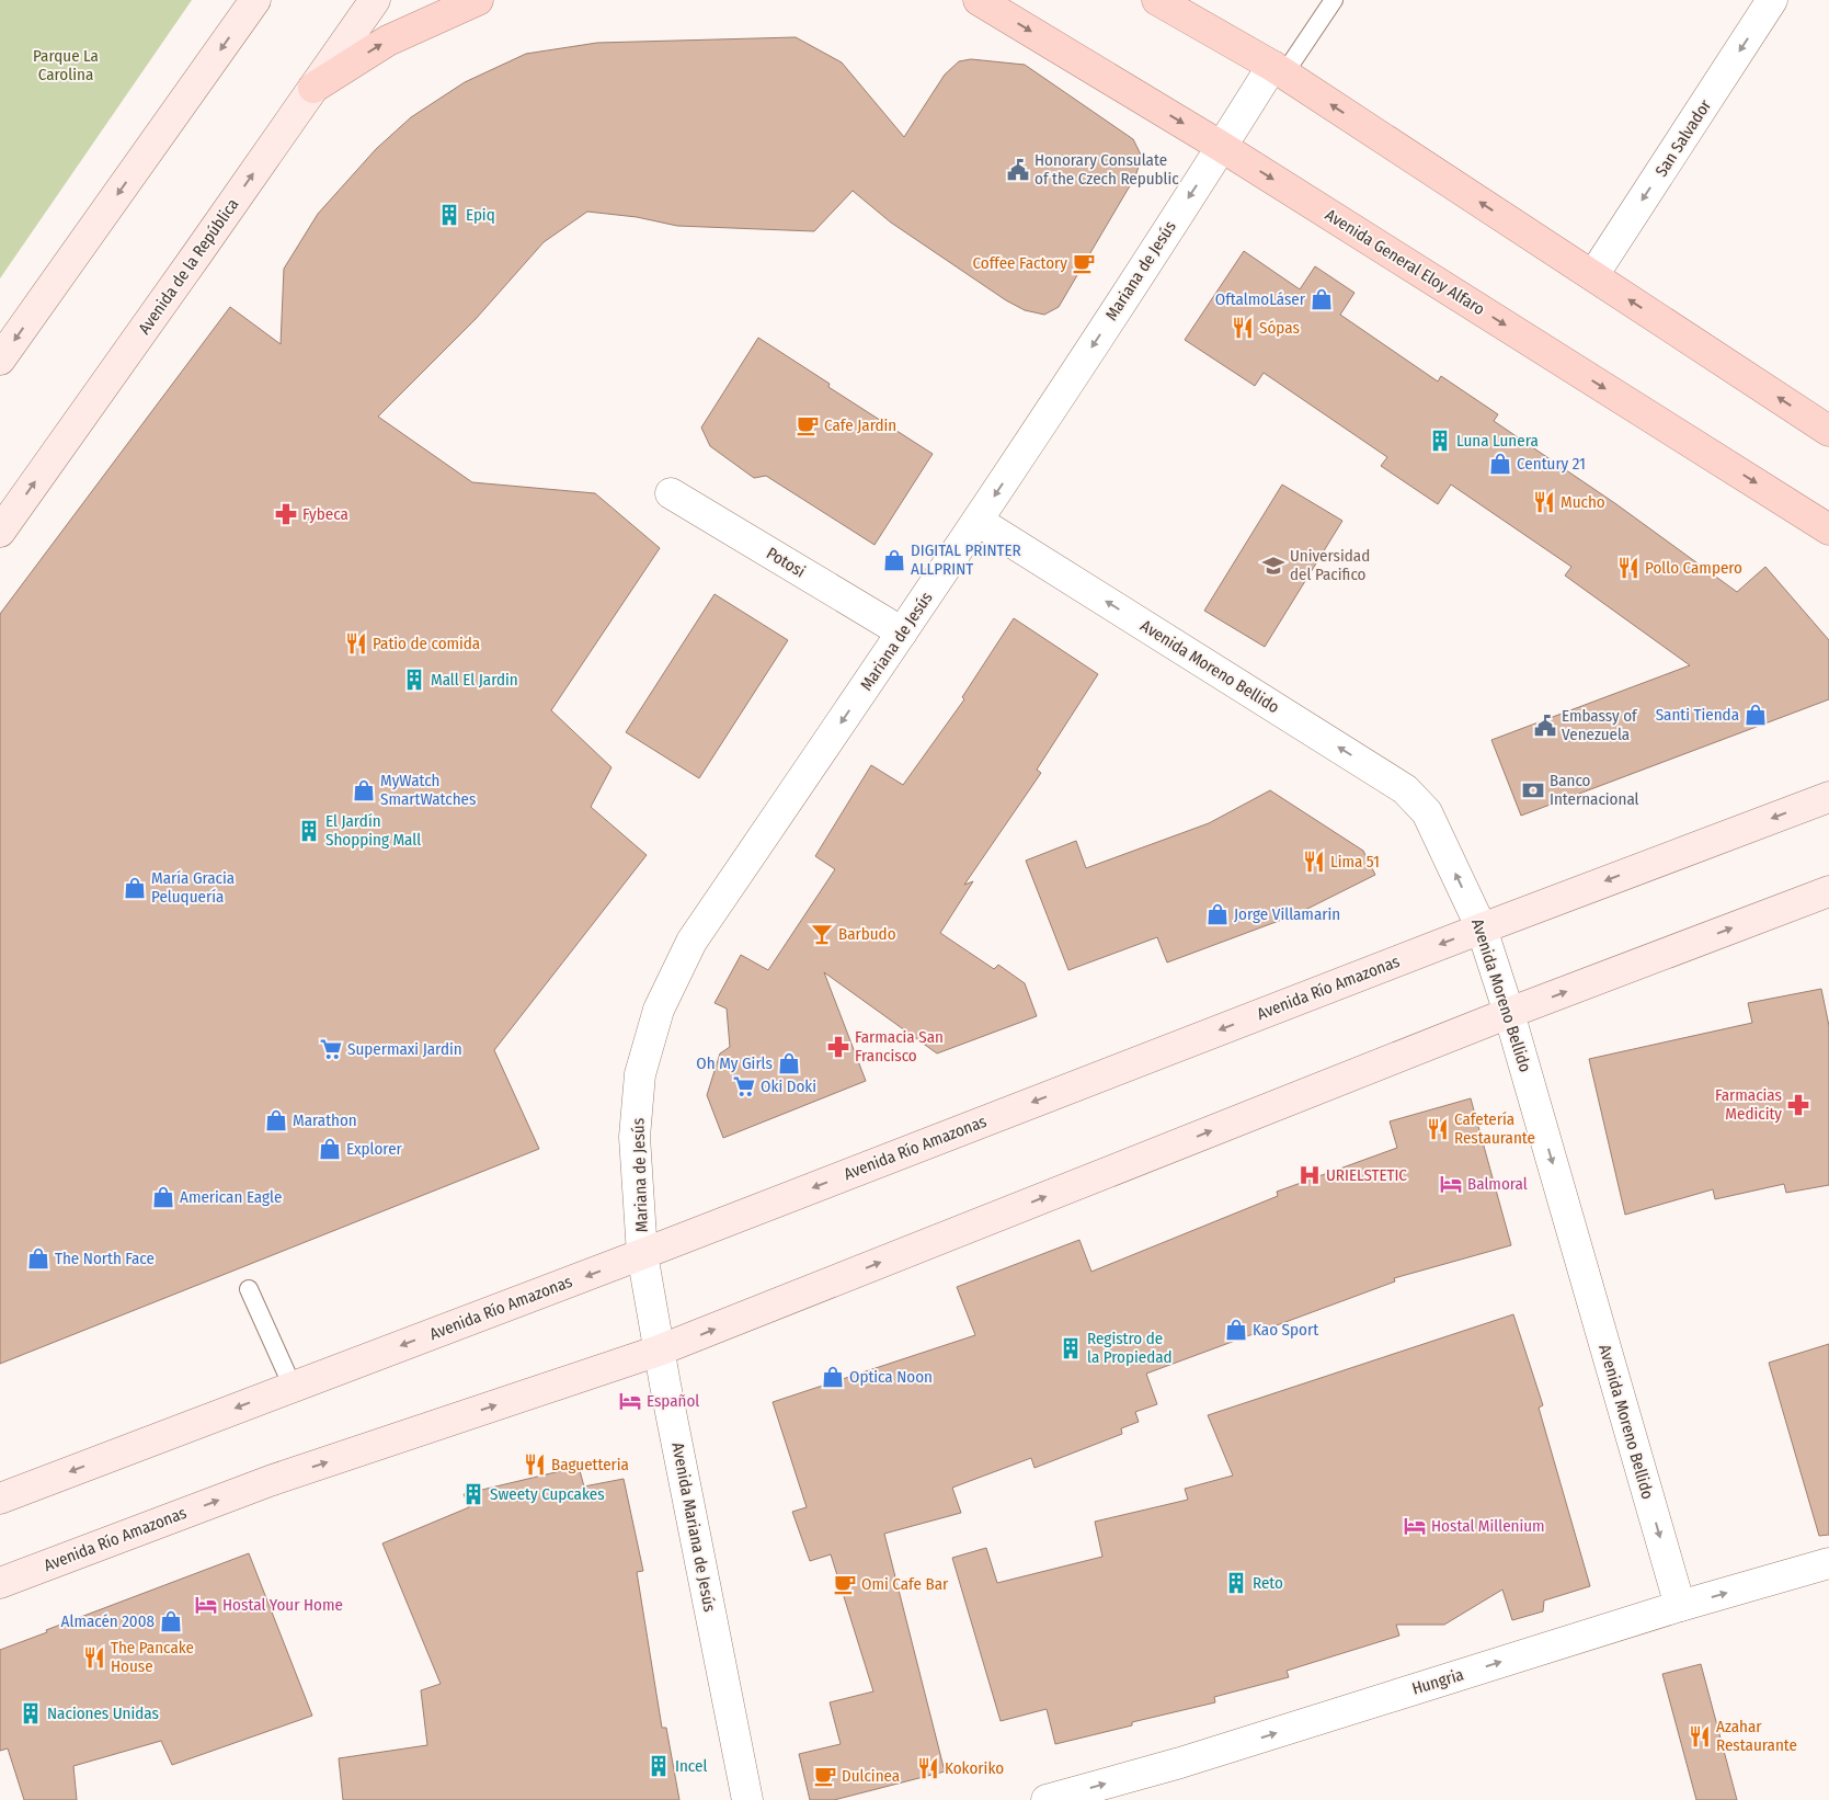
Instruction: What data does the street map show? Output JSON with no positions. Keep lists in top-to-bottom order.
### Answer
{
  "streets": {
    "main road": ["Avenida General Eloy Alfaro", "Avenida de la República", "Avenida Río Amazonas"],
    "street": [
      "San Salvador",
      "Mariana de Jesús",
      "Potosi",
      "Avenida Moreno Bellido",
      "Avenida Mariana de Jesús",
      "Hungria"
    ]
  },
  "crossings": [
    ["Avenida General Eloy Alfaro", "Mariana de Jesús"],
    ["Mariana de Jesús", "Potosi"],
    ["Mariana de Jesús", "Avenida Moreno Bellido"],
    ["Mariana de Jesús", "Avenida Río Amazonas"],
    ["Mariana de Jesús", "Avenida Mariana de Jesús"],
    ["Avenida Moreno Bellido", "Avenida Río Amazonas"],
    ["Avenida Moreno Bellido", "Hungria"],
    ["Avenida Río Amazonas", "Avenida Mariana de Jesús"]
  ],
  "one_way": ["San Salvador", "Mariana de Jesús", "Hungria"],
  "parks": ["Parque La Carolina"],
  "places": {
    "public building": ["Honorary Consulate of the Czech Republic", "Embassy of Venezuela"],
    "building": [
      "Epiq",
      "Luna Lunera",
      "Mall El Jardin",
      "El Jardín Shopping Mall",
      "Registro de la Propiedad",
      "Sweety Cupcakes",
      "Reto",
      "Naciones Unidas",
      "Incel"
    ],
    "cafe": [
      "Coffee Factory",
      "Cafe Jardin",
      "Omi Cafe Bar",
      "Dulcinea"
    ],
    "shop": [
      "OftalmoLáser",
      "Century 21",
      "DIGITAL PRINTER ALLPRINT",
      "Santi Tienda",
      "MyWatch SmartWatches",
      "María Gracia Peluquería",
      "Jorge Villamarin",
      "Oh My Girls",
      "Marathon",
      "Explorer",
      "American Eagle",
      "The North Face",
      "Kao Sport",
      "Optica Noon",
      "Almacén 2008"
    ],
    "restaurant": [
      "Sópas",
      "Mucho",
      "Pollo Campero",
      "Patio de comida",
      "Lima 51",
      "Cafetería Restaurante",
      "Baguetteria",
      "The Pancake House",
      "Azahar Restaurante",
      "Kokoriko"
    ],
    "pharmacy": ["Fybeca", "Farmacia San Francisco", "Farmacias Medicity"],
    "school or university": ["Universidad del Pacifico"],
    "bank": ["Banco Internacional"],
    "bar": ["Barbudo"],
    "supermarket": ["Supermaxi Jardin", "Oki Doki"],
    "hospital": ["URIELSTETIC"],
    "hotel": [
      "Balmoral",
      "Español",
      "Hostal Millenium",
      "Hostal Your Home"
    ]
  }
}
